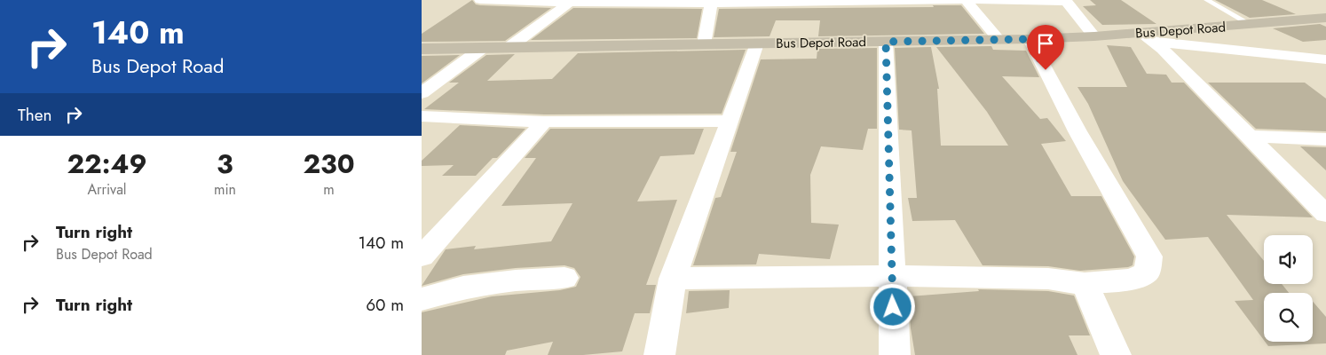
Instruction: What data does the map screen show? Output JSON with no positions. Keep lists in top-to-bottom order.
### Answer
{
  "streets": {
    "street": ["Bus Depot Road"]
  },
  "page": {
    "turn": ["140 m", "Bus Depot Road"],
    "then": "Then",
    "eta": [
      "22:49",
      "Arrival",
      "3",
      "min",
      "230",
      "m"
    ],
    "list": [
      {
        "name": "Turn right",
        "note": "Bus Depot Road",
        "value": "140 m"
      },
      {
        "name": "Turn right",
        "value": "60 m"
      }
    ]
  }
}
